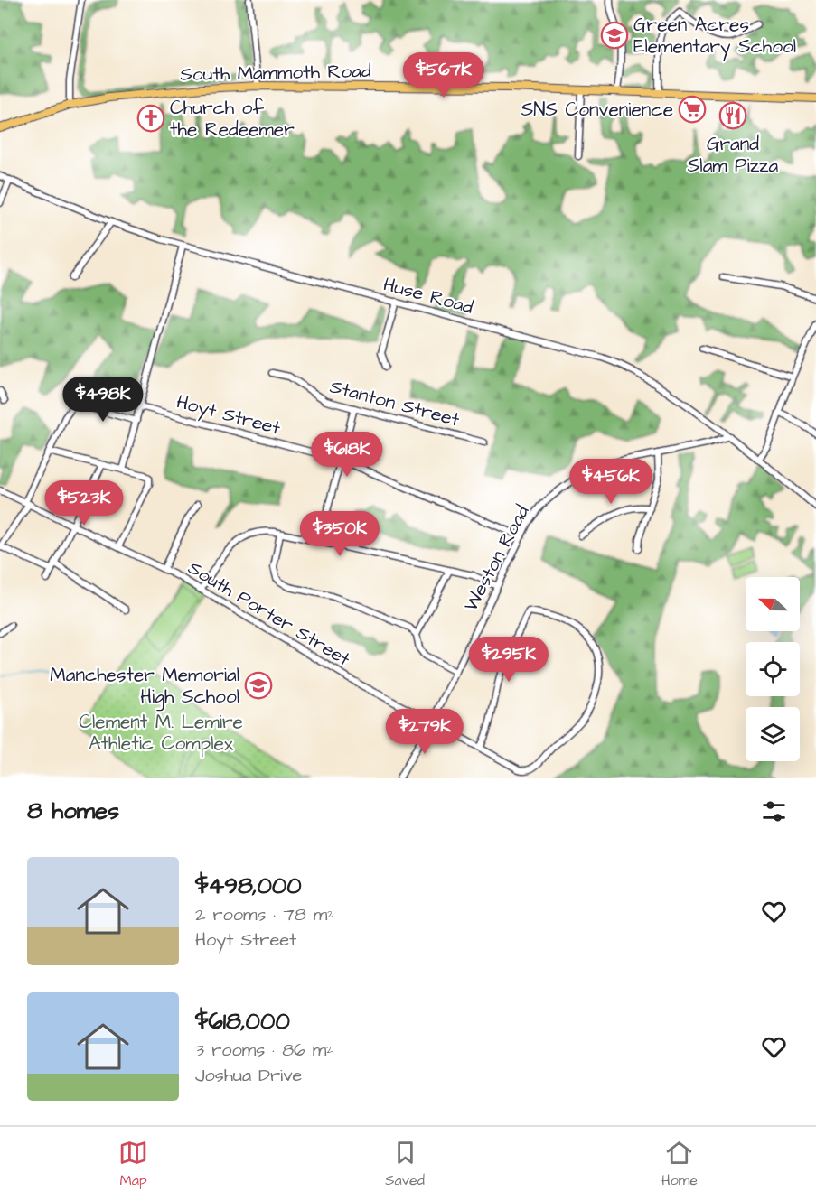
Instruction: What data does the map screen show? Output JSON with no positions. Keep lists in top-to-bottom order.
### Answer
{
  "streets": {
    "main road": ["South Mammoth Road"],
    "street": [
      "Huse Road",
      "Stanton Street",
      "Hoyt Street",
      "Weston Road",
      "South Porter Street"
    ]
  },
  "crossings": [
    ["Huse Road", "Weston Road"],
    ["Hoyt Street", "Weston Road"],
    ["Weston Road", "South Porter Street"]
  ],
  "parks": ["Clement M. Lemire Athletic Complex"],
  "places": {
    "school or university": ["Green Acres Elementary School", "Manchester Memorial High School"],
    "supermarket": ["SNS Convenience"],
    "restaurant": ["Grand Slam Pizza"],
    "church": ["Church of the Redeemer"]
  },
  "north": "left",
  "page": {
    "price": [
      "$567K",
      "$498K",
      "$618K",
      "$456K",
      "$523K",
      "$350K",
      "$295K",
      "$279K"
    ],
    "heading": "8 homes",
    "list": [
      {
        "name": "$498,000",
        "note": "2 rooms · 78 m² · Hoyt Street"
      },
      {
        "name": "$618,000",
        "note": "3 rooms · 86 m² · Joshua Drive"
      }
    ],
    "tabs": ["Map", "Saved", "Home"]
  }
}
